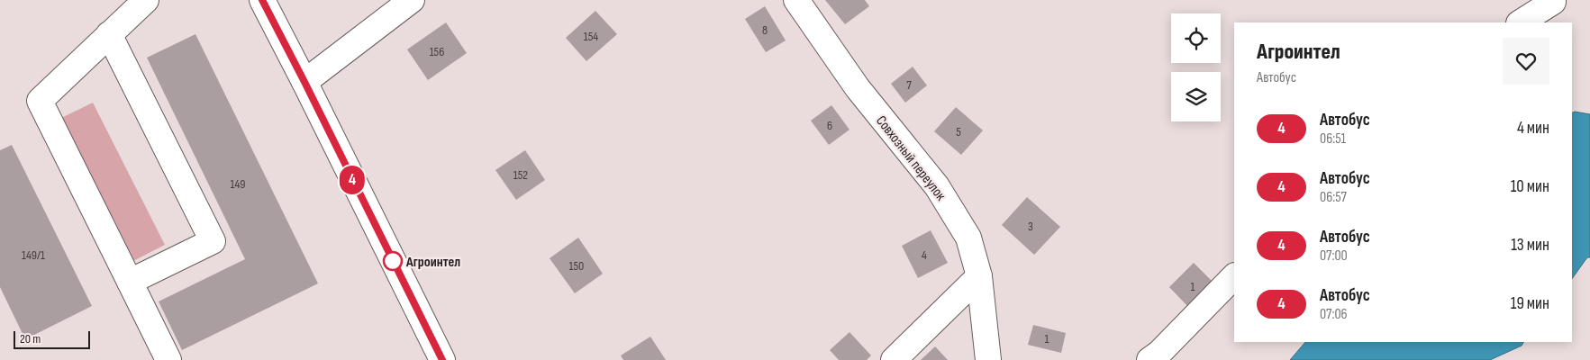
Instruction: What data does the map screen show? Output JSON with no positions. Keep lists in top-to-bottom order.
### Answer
{
  "streets": {
    "street": ["Совхозный переулок"]
  },
  "places": ["Агроинтел"],
  "lines": ["bus line 4"],
  "house_numbers": [
    "8",
    "154",
    "156",
    "7",
    "6",
    "5",
    "152",
    "149",
    "3",
    "149/1",
    "4",
    "150",
    "1",
    "1"
  ],
  "scale_bar": "20 m",
  "page": {
    "on_map": "4",
    "heading": ["Агроинтел", "Автобус"],
    "list": [
      {
        "mark": "4",
        "name": "Автобус",
        "note": "06:51",
        "value": "4 мин"
      },
      {
        "mark": "4",
        "name": "Автобус",
        "note": "06:57",
        "value": "10 мин"
      },
      {
        "mark": "4",
        "name": "Автобус",
        "note": "07:00",
        "value": "13 мин"
      },
      {
        "mark": "4",
        "name": "Автобус",
        "note": "07:06",
        "value": "19 мин"
      }
    ],
    "scale": "20 m"
  }
}
